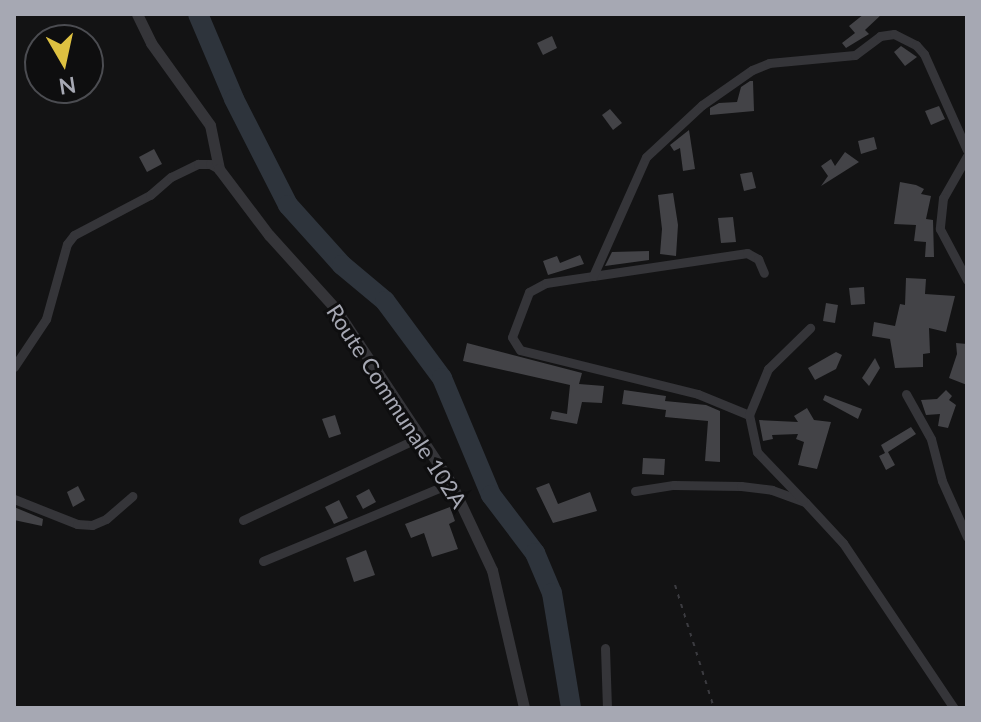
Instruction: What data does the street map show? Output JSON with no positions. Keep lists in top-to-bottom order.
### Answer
{
  "streets": {
    "street": ["Route Communale 102A"]
  },
  "north": "bottom"
}
